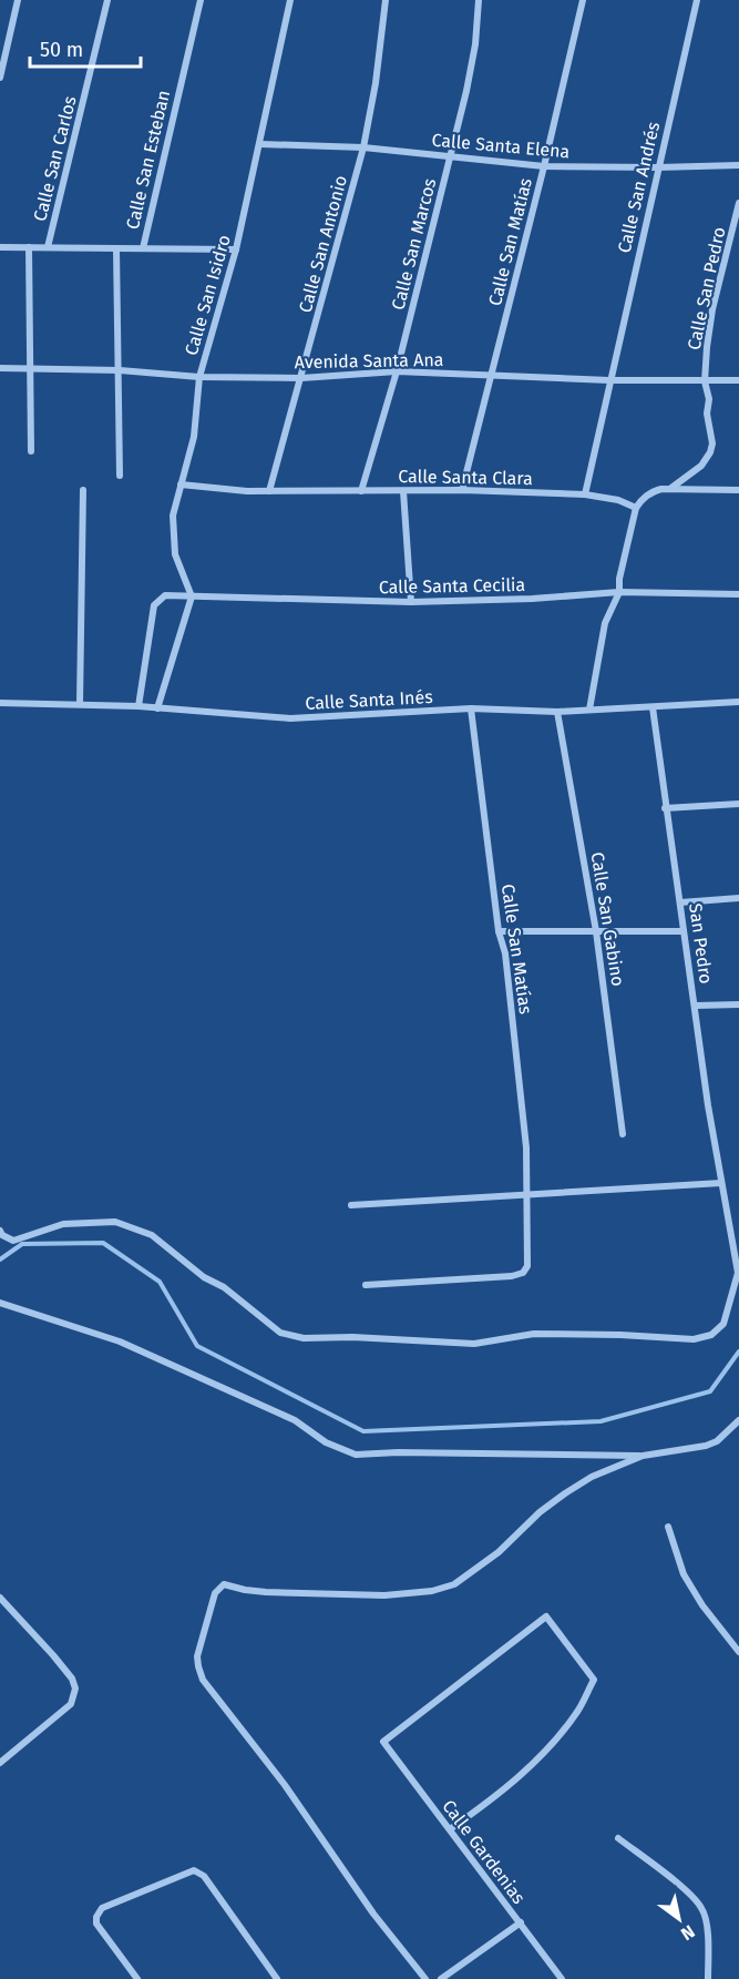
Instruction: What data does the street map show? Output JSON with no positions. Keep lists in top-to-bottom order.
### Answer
{
  "streets": {
    "street": [
      "Calle Santa Elena",
      "Calle San Carlos",
      "Calle San Esteban",
      "Calle San Andrés",
      "Calle San Matías",
      "Calle San Antonio",
      "Calle San Marcos",
      "Calle San Pedro",
      "Calle San Isidro",
      "Avenida Santa Ana",
      "Calle Santa Clara",
      "Calle Santa Cecilia",
      "Calle Santa Inés",
      "Calle San Gabino",
      "San Pedro",
      "Calle Gardenias"
    ]
  },
  "crossings": [
    ["Calle Santa Elena", "Calle San Andrés"],
    ["Calle Santa Elena", "Calle San Matías"],
    ["Calle Santa Elena", "Calle San Antonio"],
    ["Calle Santa Elena", "Calle San Marcos"],
    ["Calle Santa Elena", "Calle San Isidro"],
    ["Calle San Esteban", "Avenida Santa Ana"],
    ["Calle San Andrés", "Avenida Santa Ana"],
    ["Calle San Matías", "Avenida Santa Ana"],
    ["Calle San Matías", "Calle Santa Clara"],
    ["Calle San Matías", "Calle Santa Inés"],
    ["Calle San Antonio", "Avenida Santa Ana"],
    ["Calle San Antonio", "Calle Santa Clara"],
    ["Calle San Marcos", "Avenida Santa Ana"],
    ["Calle San Marcos", "Calle Santa Clara"],
    ["Calle San Pedro", "Avenida Santa Ana"],
    ["Calle San Isidro", "Avenida Santa Ana"],
    ["Calle San Isidro", "Calle Santa Clara"],
    ["Calle San Isidro", "Calle Santa Cecilia"],
    ["Calle Santa Cecilia", "Calle Santa Inés"],
    ["Calle Santa Inés", "Calle San Gabino"],
    ["Calle Santa Inés", "San Pedro"]
  ],
  "scale_bar": "50 m",
  "north": "bottom right"
}
